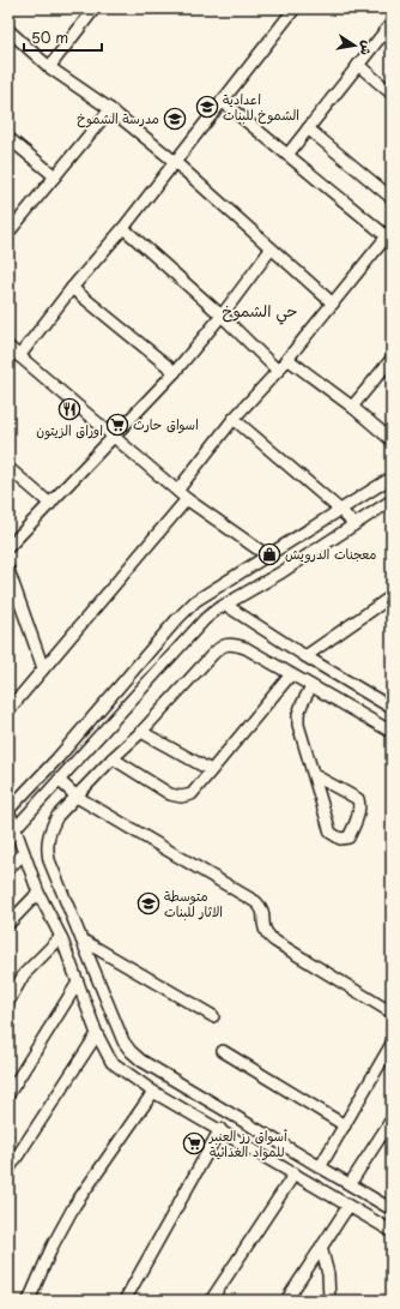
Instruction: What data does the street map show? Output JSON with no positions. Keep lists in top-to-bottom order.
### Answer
{
  "districts": ["حي الشموخ"],
  "places": {
    "school or university": ["اعدادية الشموخ للبنات", "مدرسة الشموخ", "متوسطة الاثار للبنات"],
    "restaurant": ["اوراق الزيتون"],
    "supermarket": ["اسواق حارث", "أسواق رز العنبر للمواد الغذائية"],
    "shop": ["معجنات الدرويش"]
  },
  "scale_bar": "50 m",
  "north": "right"
}
